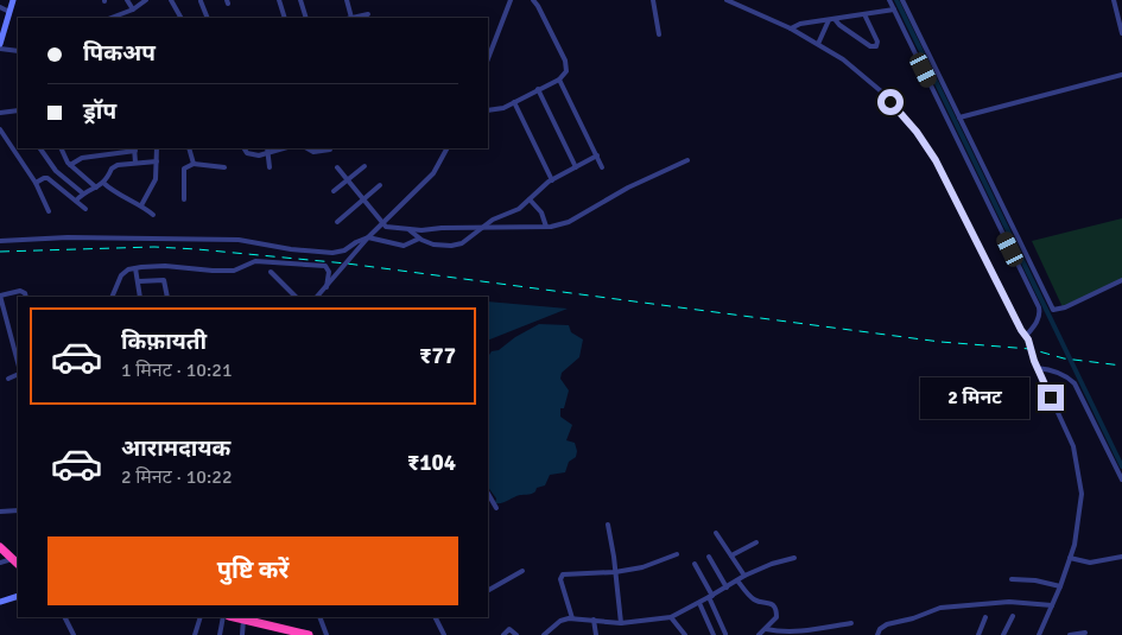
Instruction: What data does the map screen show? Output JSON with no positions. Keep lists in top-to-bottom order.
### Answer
{
  "page": {
    "banner": ["पिकअप", "ड्रॉप"],
    "list": [
      {
        "name": "किफ़ायती",
        "note": "1 मिनट · 10:21",
        "value": "₹77"
      },
      {
        "name": "आरामदायक",
        "note": "2 मिनट · 10:22",
        "value": "₹104"
      }
    ],
    "bubble": "2 मिनट",
    "buttons": "पुष्टि करें"
  }
}
